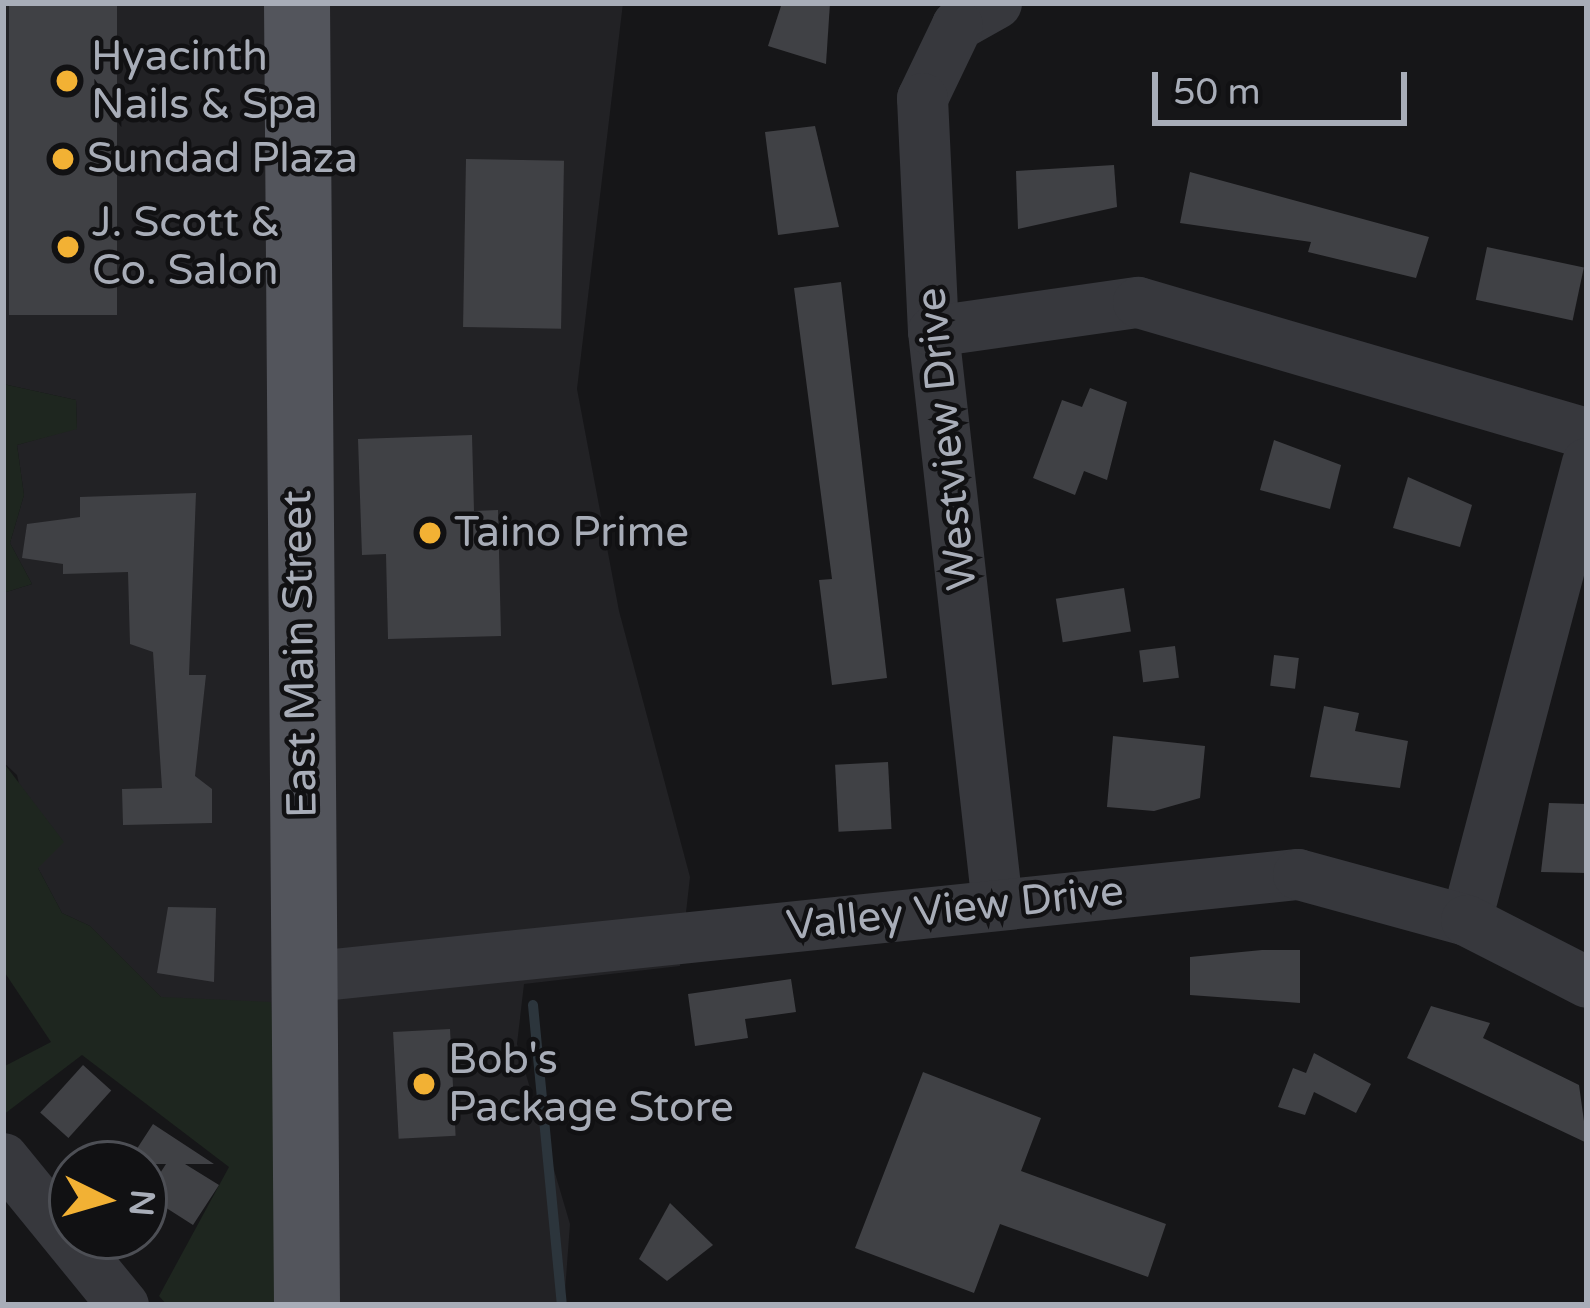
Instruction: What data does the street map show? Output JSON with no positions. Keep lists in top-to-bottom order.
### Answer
{
  "streets": {
    "main road": ["East Main Street"],
    "street": ["Westview Drive", "Valley View Drive"]
  },
  "crossings": [
    ["Westview Drive", "Valley View Drive"],
    ["East Main Street", "Valley View Drive"]
  ],
  "places": [
    "Hyacinth Nails & Spa",
    "Sundad Plaza",
    "J. Scott & Co. Salon",
    "Taino Prime",
    "Bob's Package Store"
  ],
  "scale_bar": "50 m",
  "north": "right"
}
